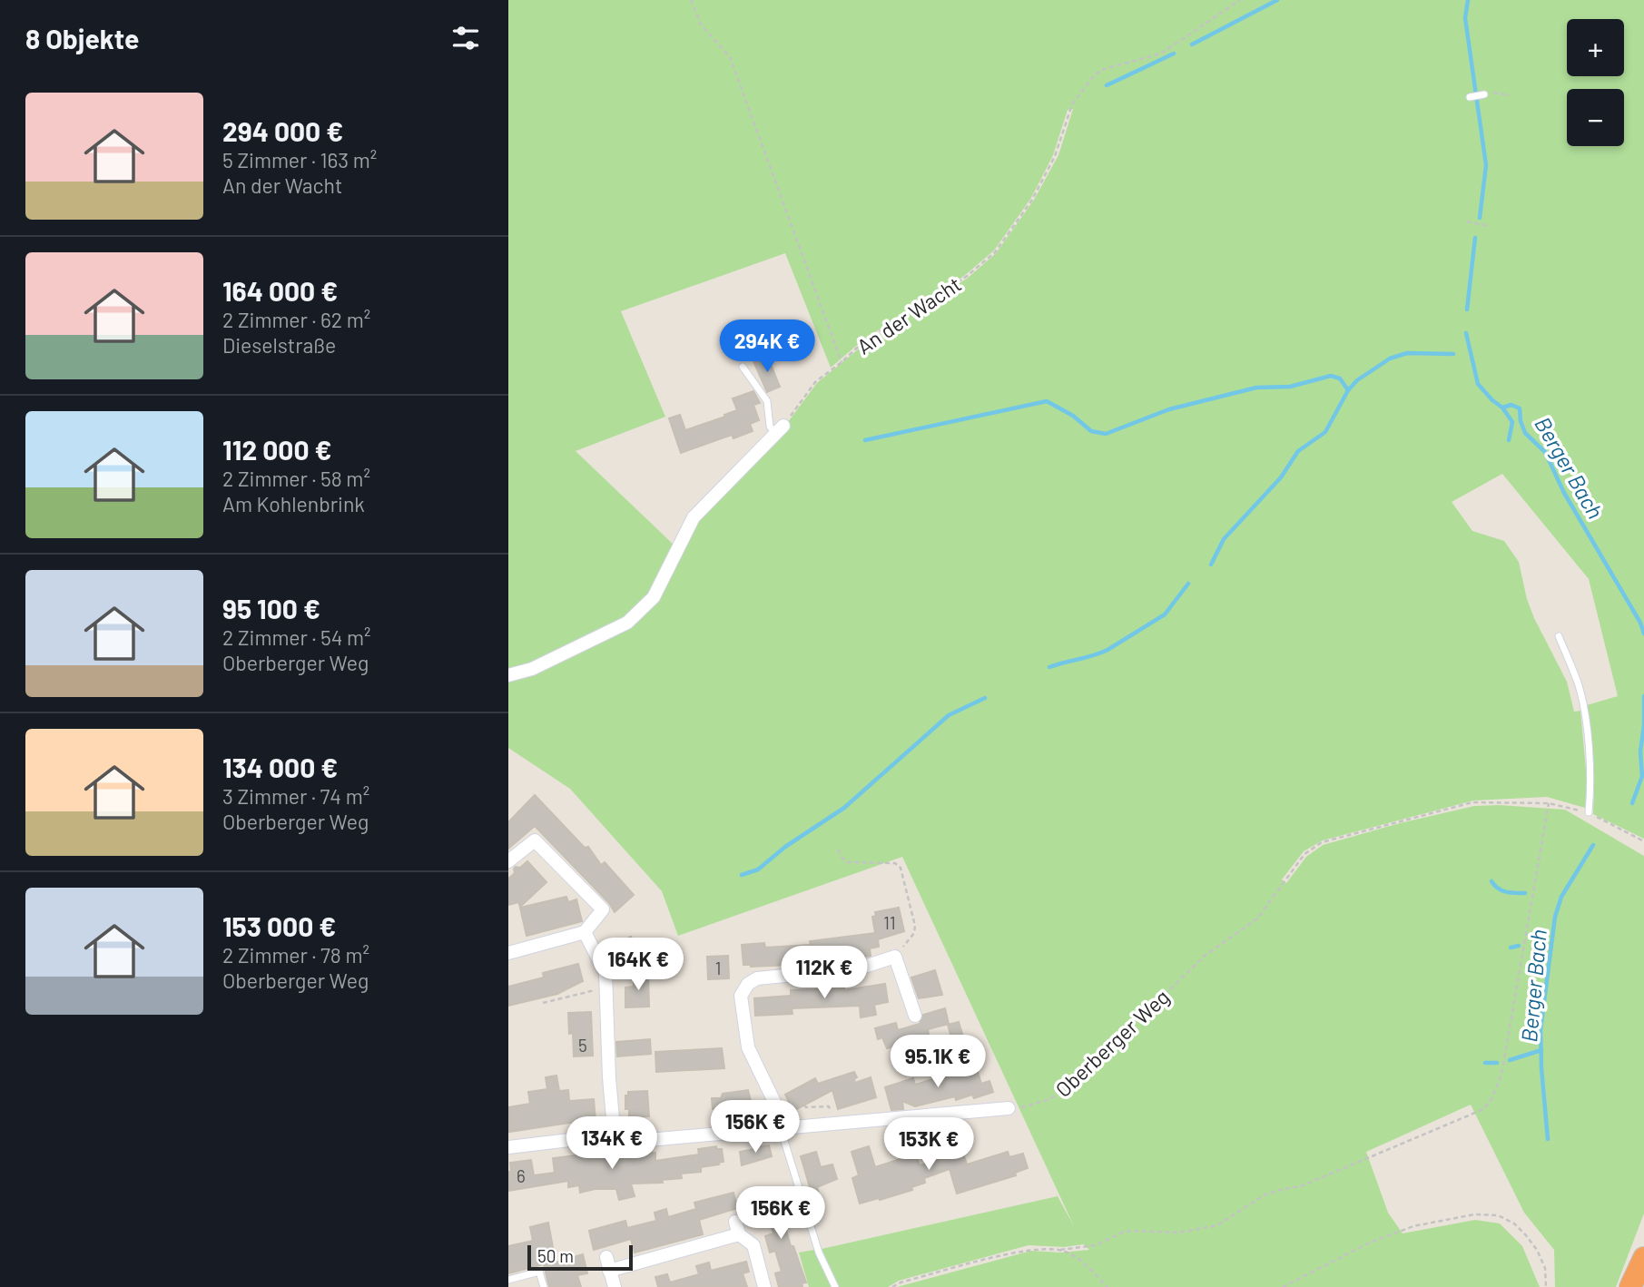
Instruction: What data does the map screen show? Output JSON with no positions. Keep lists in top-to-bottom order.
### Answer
{
  "streets": {
    "path": ["An der Wacht", "Oberberger Weg"]
  },
  "water": ["Berger Bach"],
  "house_numbers": [
    "11",
    "1",
    "5",
    "6"
  ],
  "scale_bar": "50 m",
  "page": {
    "heading": "8 Objekte",
    "map_buttons": ["+", "−"],
    "list": [
      {
        "name": "294 000 €",
        "note": "5 Zimmer · 163 m² · An der Wacht"
      },
      {
        "name": "164 000 €",
        "note": "2 Zimmer · 62 m² · Dieselstraße"
      },
      {
        "name": "112 000 €",
        "note": "2 Zimmer · 58 m² · Am Kohlenbrink"
      },
      {
        "name": "95 100 €",
        "note": "2 Zimmer · 54 m² · Oberberger Weg"
      },
      {
        "name": "134 000 €",
        "note": "3 Zimmer · 74 m² · Oberberger Weg"
      },
      {
        "name": "153 000 €",
        "note": "2 Zimmer · 78 m² · Oberberger Weg"
      }
    ],
    "price": [
      "294K €",
      "164K €",
      "112K €",
      "95.1K €",
      "156K €",
      "134K €",
      "153K €",
      "156K €"
    ],
    "scale": "50 m"
  }
}
